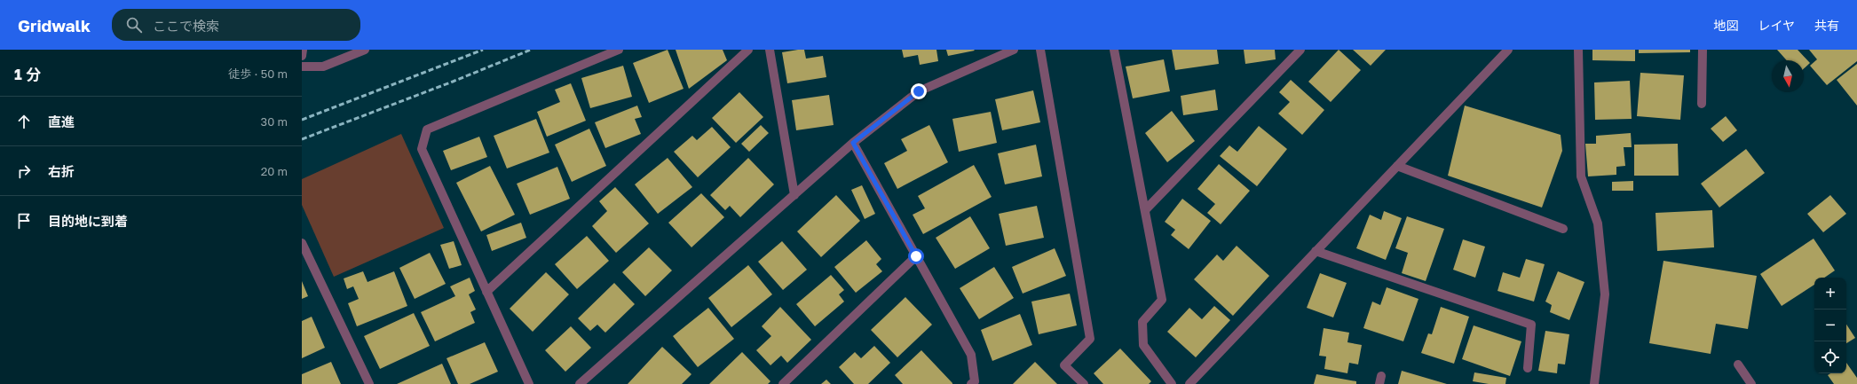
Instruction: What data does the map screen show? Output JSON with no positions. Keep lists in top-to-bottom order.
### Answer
{
  "north": "bottom",
  "page": {
    "header": "Gridwalk",
    "search": "ここで検索",
    "nav": ["地図", "レイヤ", "共有"],
    "heading": ["1 分", "徒歩 · 50 m"],
    "list": [
      ["直進", "30 m"],
      ["右折", "20 m"],
      "目的地に到着"
    ],
    "map_buttons": ["+", "−"]
  }
}
